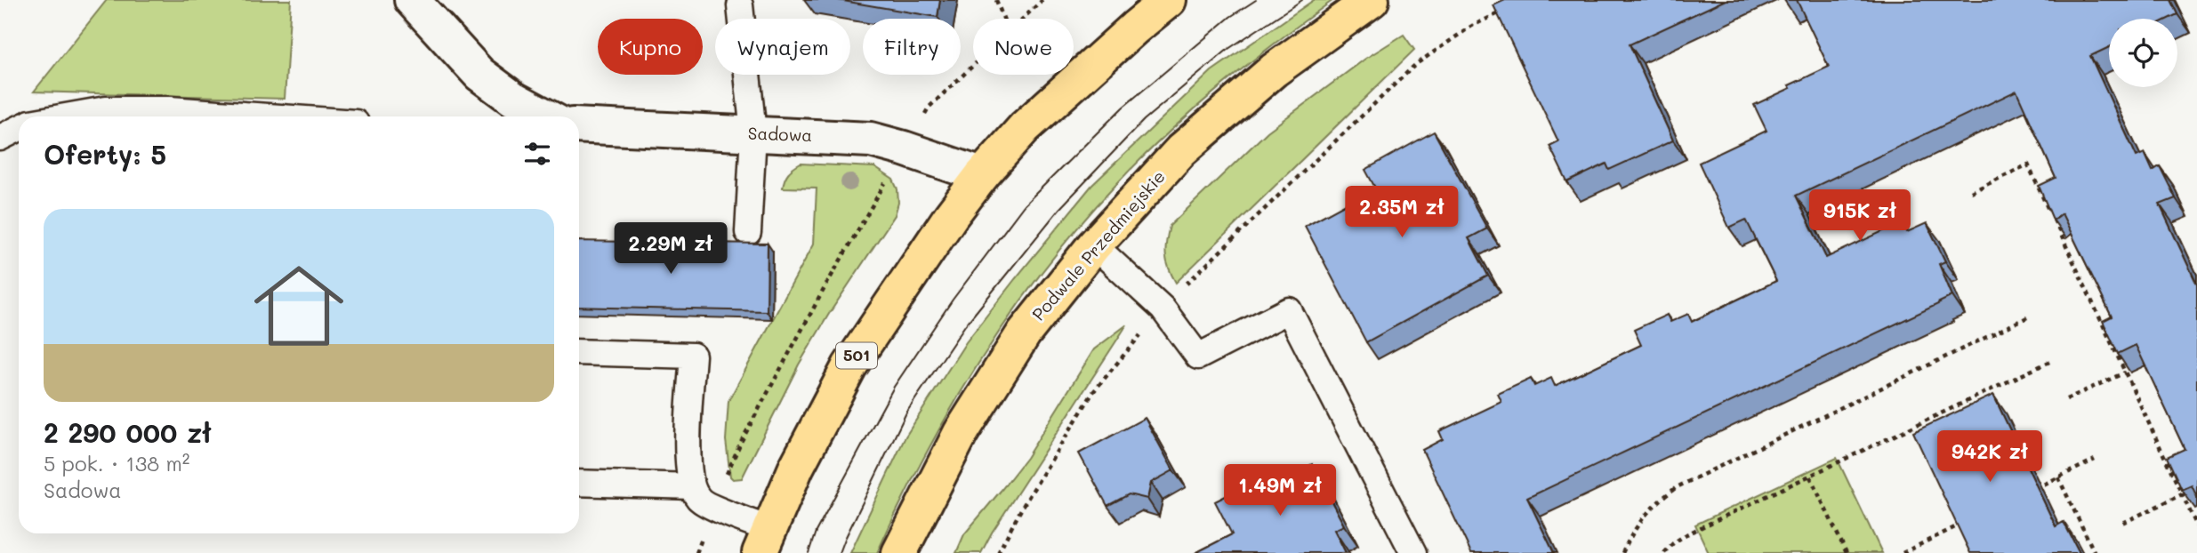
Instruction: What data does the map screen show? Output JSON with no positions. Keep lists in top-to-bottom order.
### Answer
{
  "streets": {
    "main road": ["Podwale Przedmiejskie", "501"],
    "street": ["Sadowa"]
  },
  "crossings": [
    ["Sadowa", "501"]
  ],
  "page": {
    "chip": [
      "Kupno",
      "Wynajem",
      "Filtry",
      "Nowe"
    ],
    "heading": "Oferty: 5",
    "price": [
      "2.35M zł",
      "915K zł",
      "2.29M zł",
      "942K zł",
      "1.49M zł"
    ],
    "list": [
      {
        "name": "2 290 000 zł",
        "note": "5 pok. · 138 m² · Sadowa"
      }
    ]
  }
}
